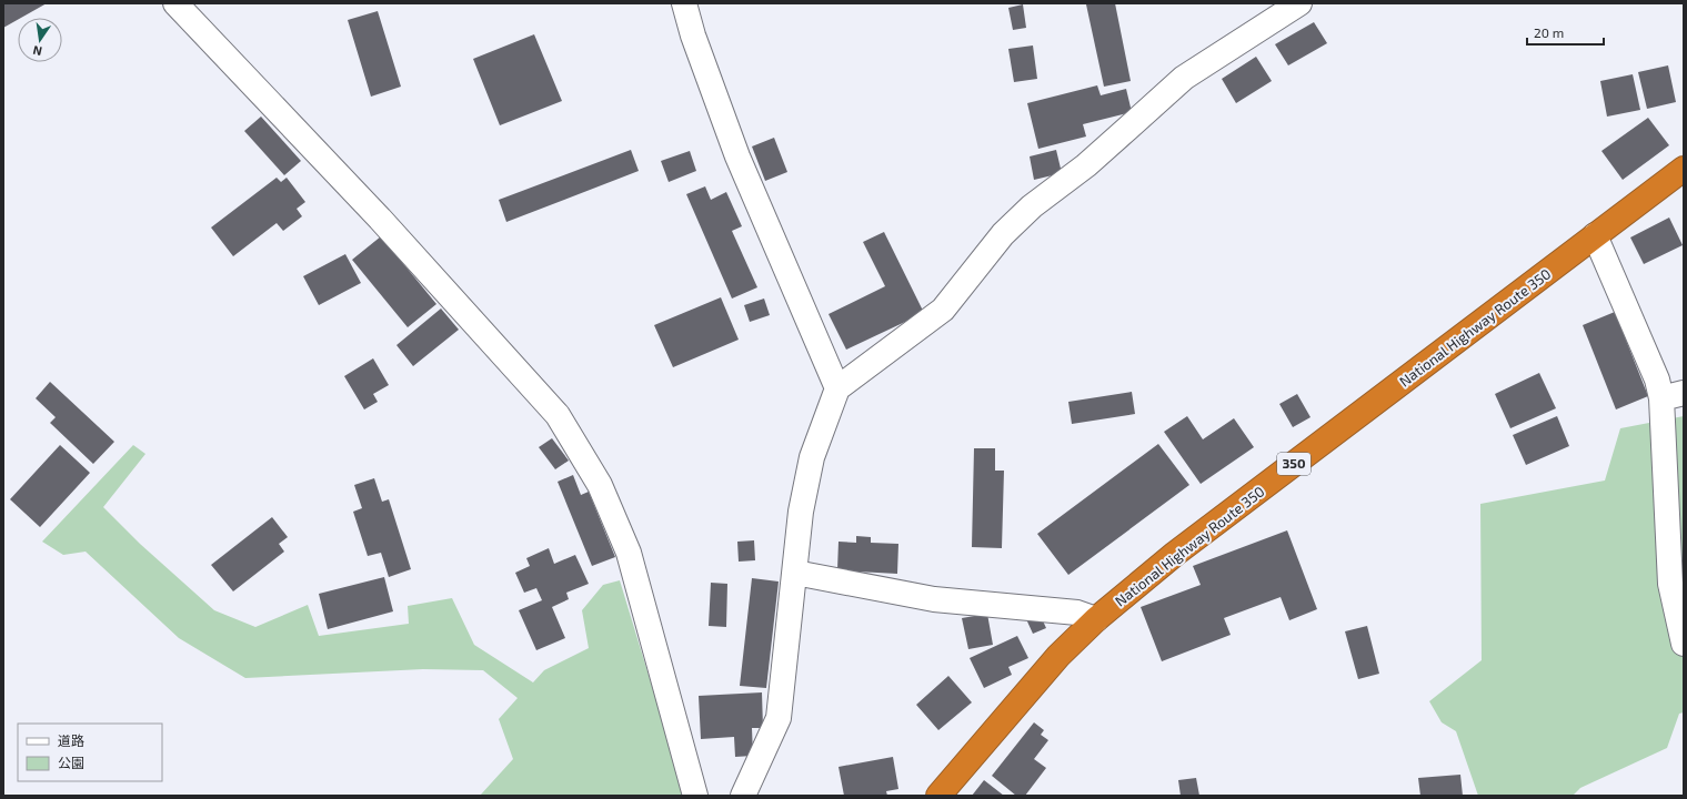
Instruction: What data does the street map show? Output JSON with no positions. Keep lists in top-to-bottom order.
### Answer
{
  "streets": {
    "highway": ["National Highway Route 350", "350"]
  },
  "legend": ["道路", "公園"],
  "scale_bar": "20 m",
  "north": "bottom"
}
